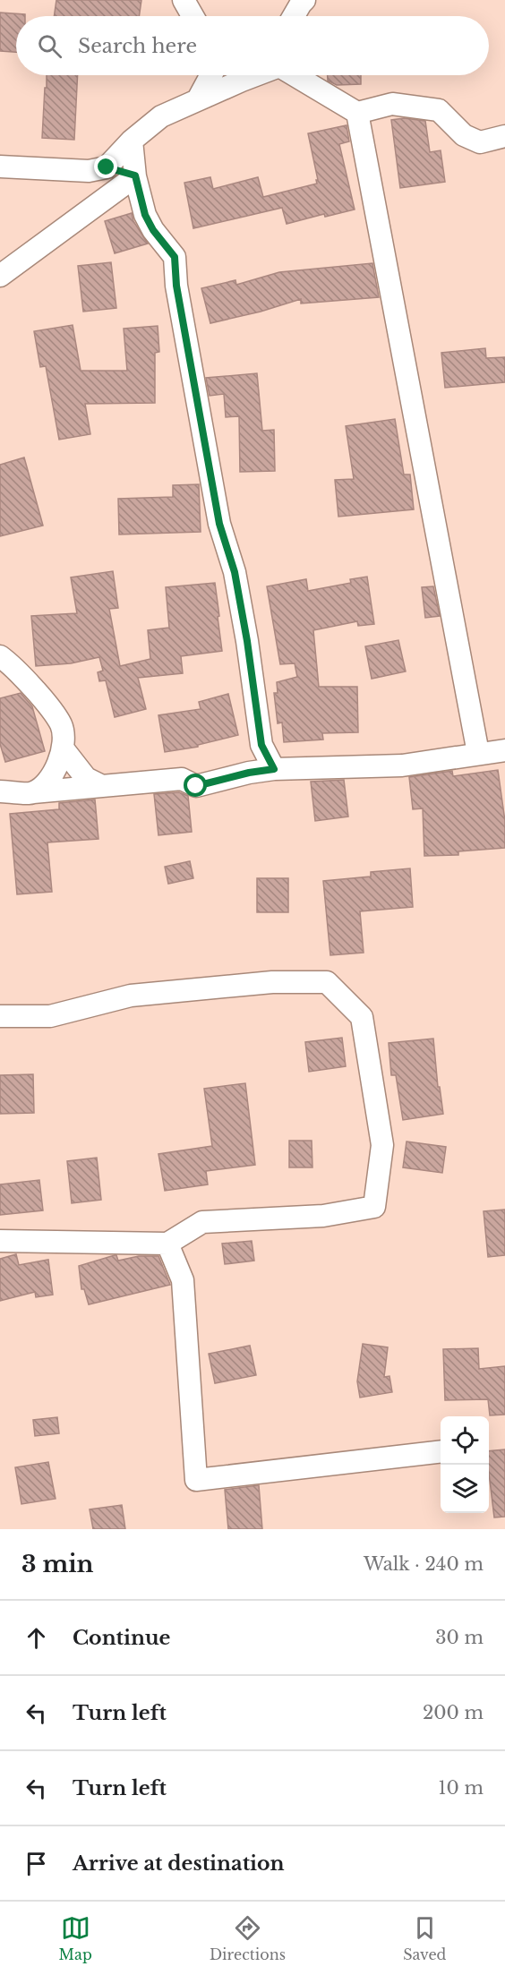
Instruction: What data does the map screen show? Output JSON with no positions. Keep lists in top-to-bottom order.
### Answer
{
  "page": {
    "search": "Search here",
    "heading": ["3 min", "Walk · 240 m"],
    "list": [
      ["Continue", "30 m"],
      ["Turn left", "200 m"],
      ["Turn left", "10 m"],
      "Arrive at destination"
    ],
    "nav": ["Map", "Directions", "Saved"]
  }
}
